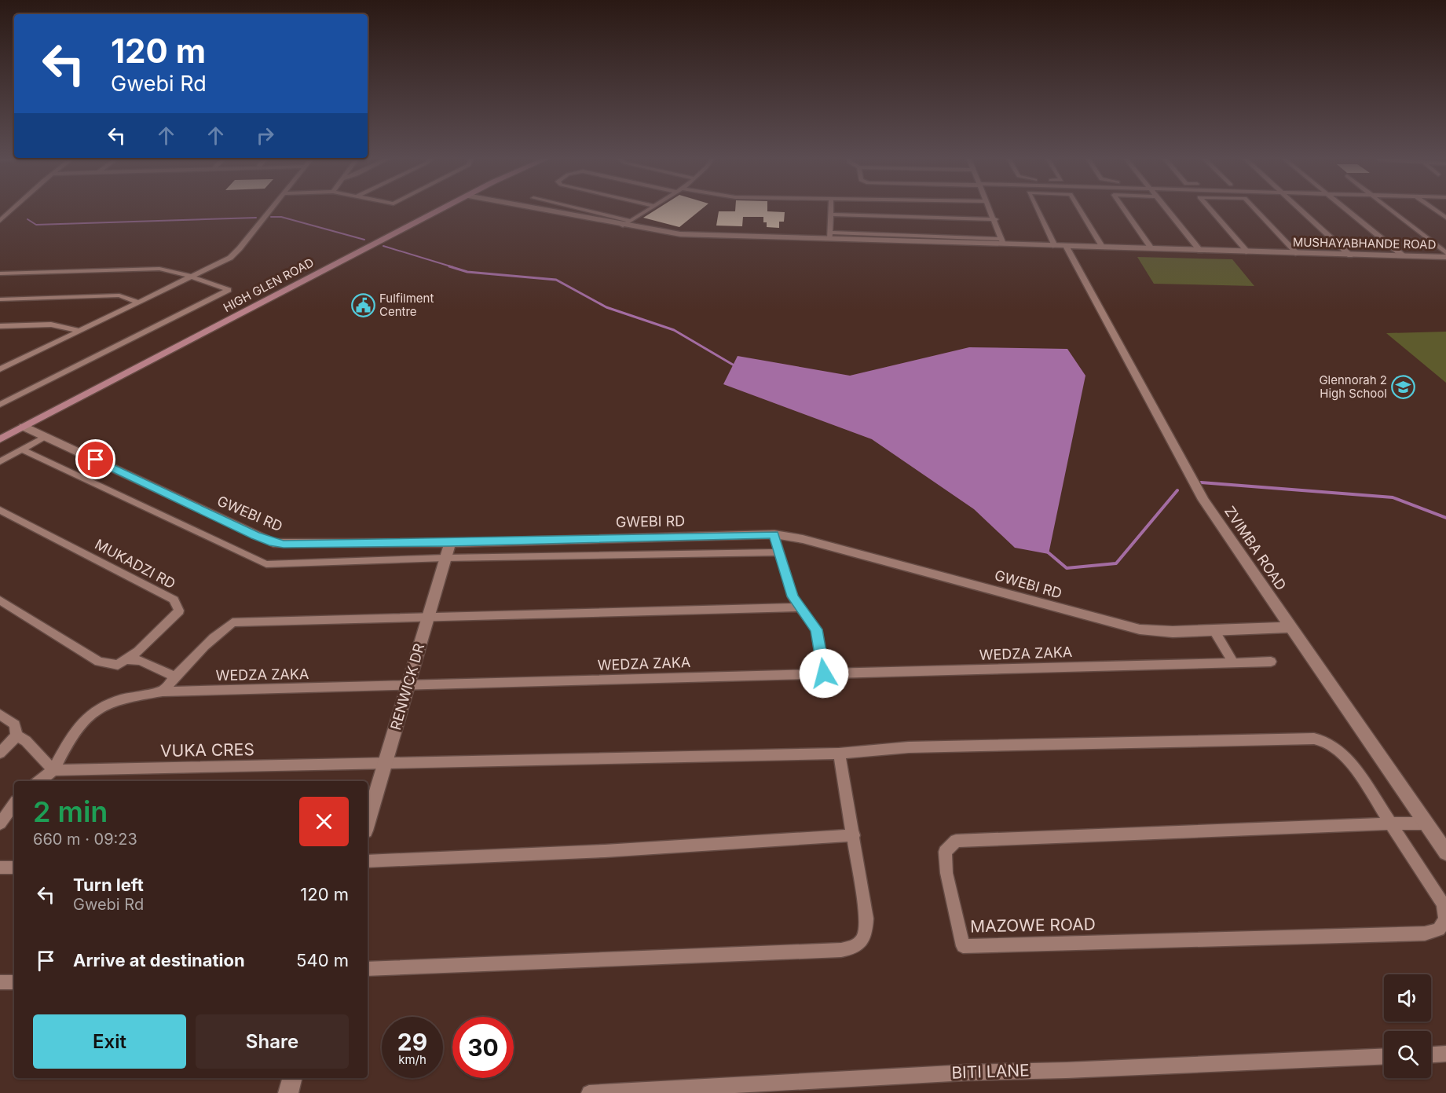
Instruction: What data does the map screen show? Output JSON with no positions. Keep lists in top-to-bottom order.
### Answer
{
  "streets": {
    "main road": ["HIGH GLEN ROAD"],
    "street": [
      "MUSHAYABHANDE ROAD",
      "GWEBI RD",
      "ZVIMBA ROAD",
      "MUKADZI RD",
      "WEDZA ZAKA",
      "RENWICK DR",
      "VUKA CRES",
      "MAZOWE ROAD",
      "BITI LANE"
    ]
  },
  "crossings": [
    ["MUSHAYABHANDE ROAD", "ZVIMBA ROAD"],
    ["HIGH GLEN ROAD", "GWEBI RD"],
    ["GWEBI RD", "ZVIMBA ROAD"],
    ["GWEBI RD", "RENWICK DR"],
    ["ZVIMBA ROAD", "MAZOWE ROAD"],
    ["WEDZA ZAKA", "RENWICK DR"],
    ["WEDZA ZAKA", "VUKA CRES"],
    ["RENWICK DR", "VUKA CRES"],
    ["VUKA CRES", "MAZOWE ROAD"]
  ],
  "places": {
    "public building": ["Fulfilment Centre"],
    "school or university": ["Glennorah 2 High School"]
  },
  "page": {
    "turn": ["120 m", "Gwebi Rd"],
    "heading": ["2 min", "660 m · 09:23"],
    "list": [
      {
        "name": "Turn left",
        "note": "Gwebi Rd",
        "value": "120 m"
      },
      {
        "name": "Arrive at destination",
        "value": "540 m"
      }
    ],
    "buttons": ["Exit", "Share"],
    "speed": "29 km/h",
    "limit": "30"
  }
}
